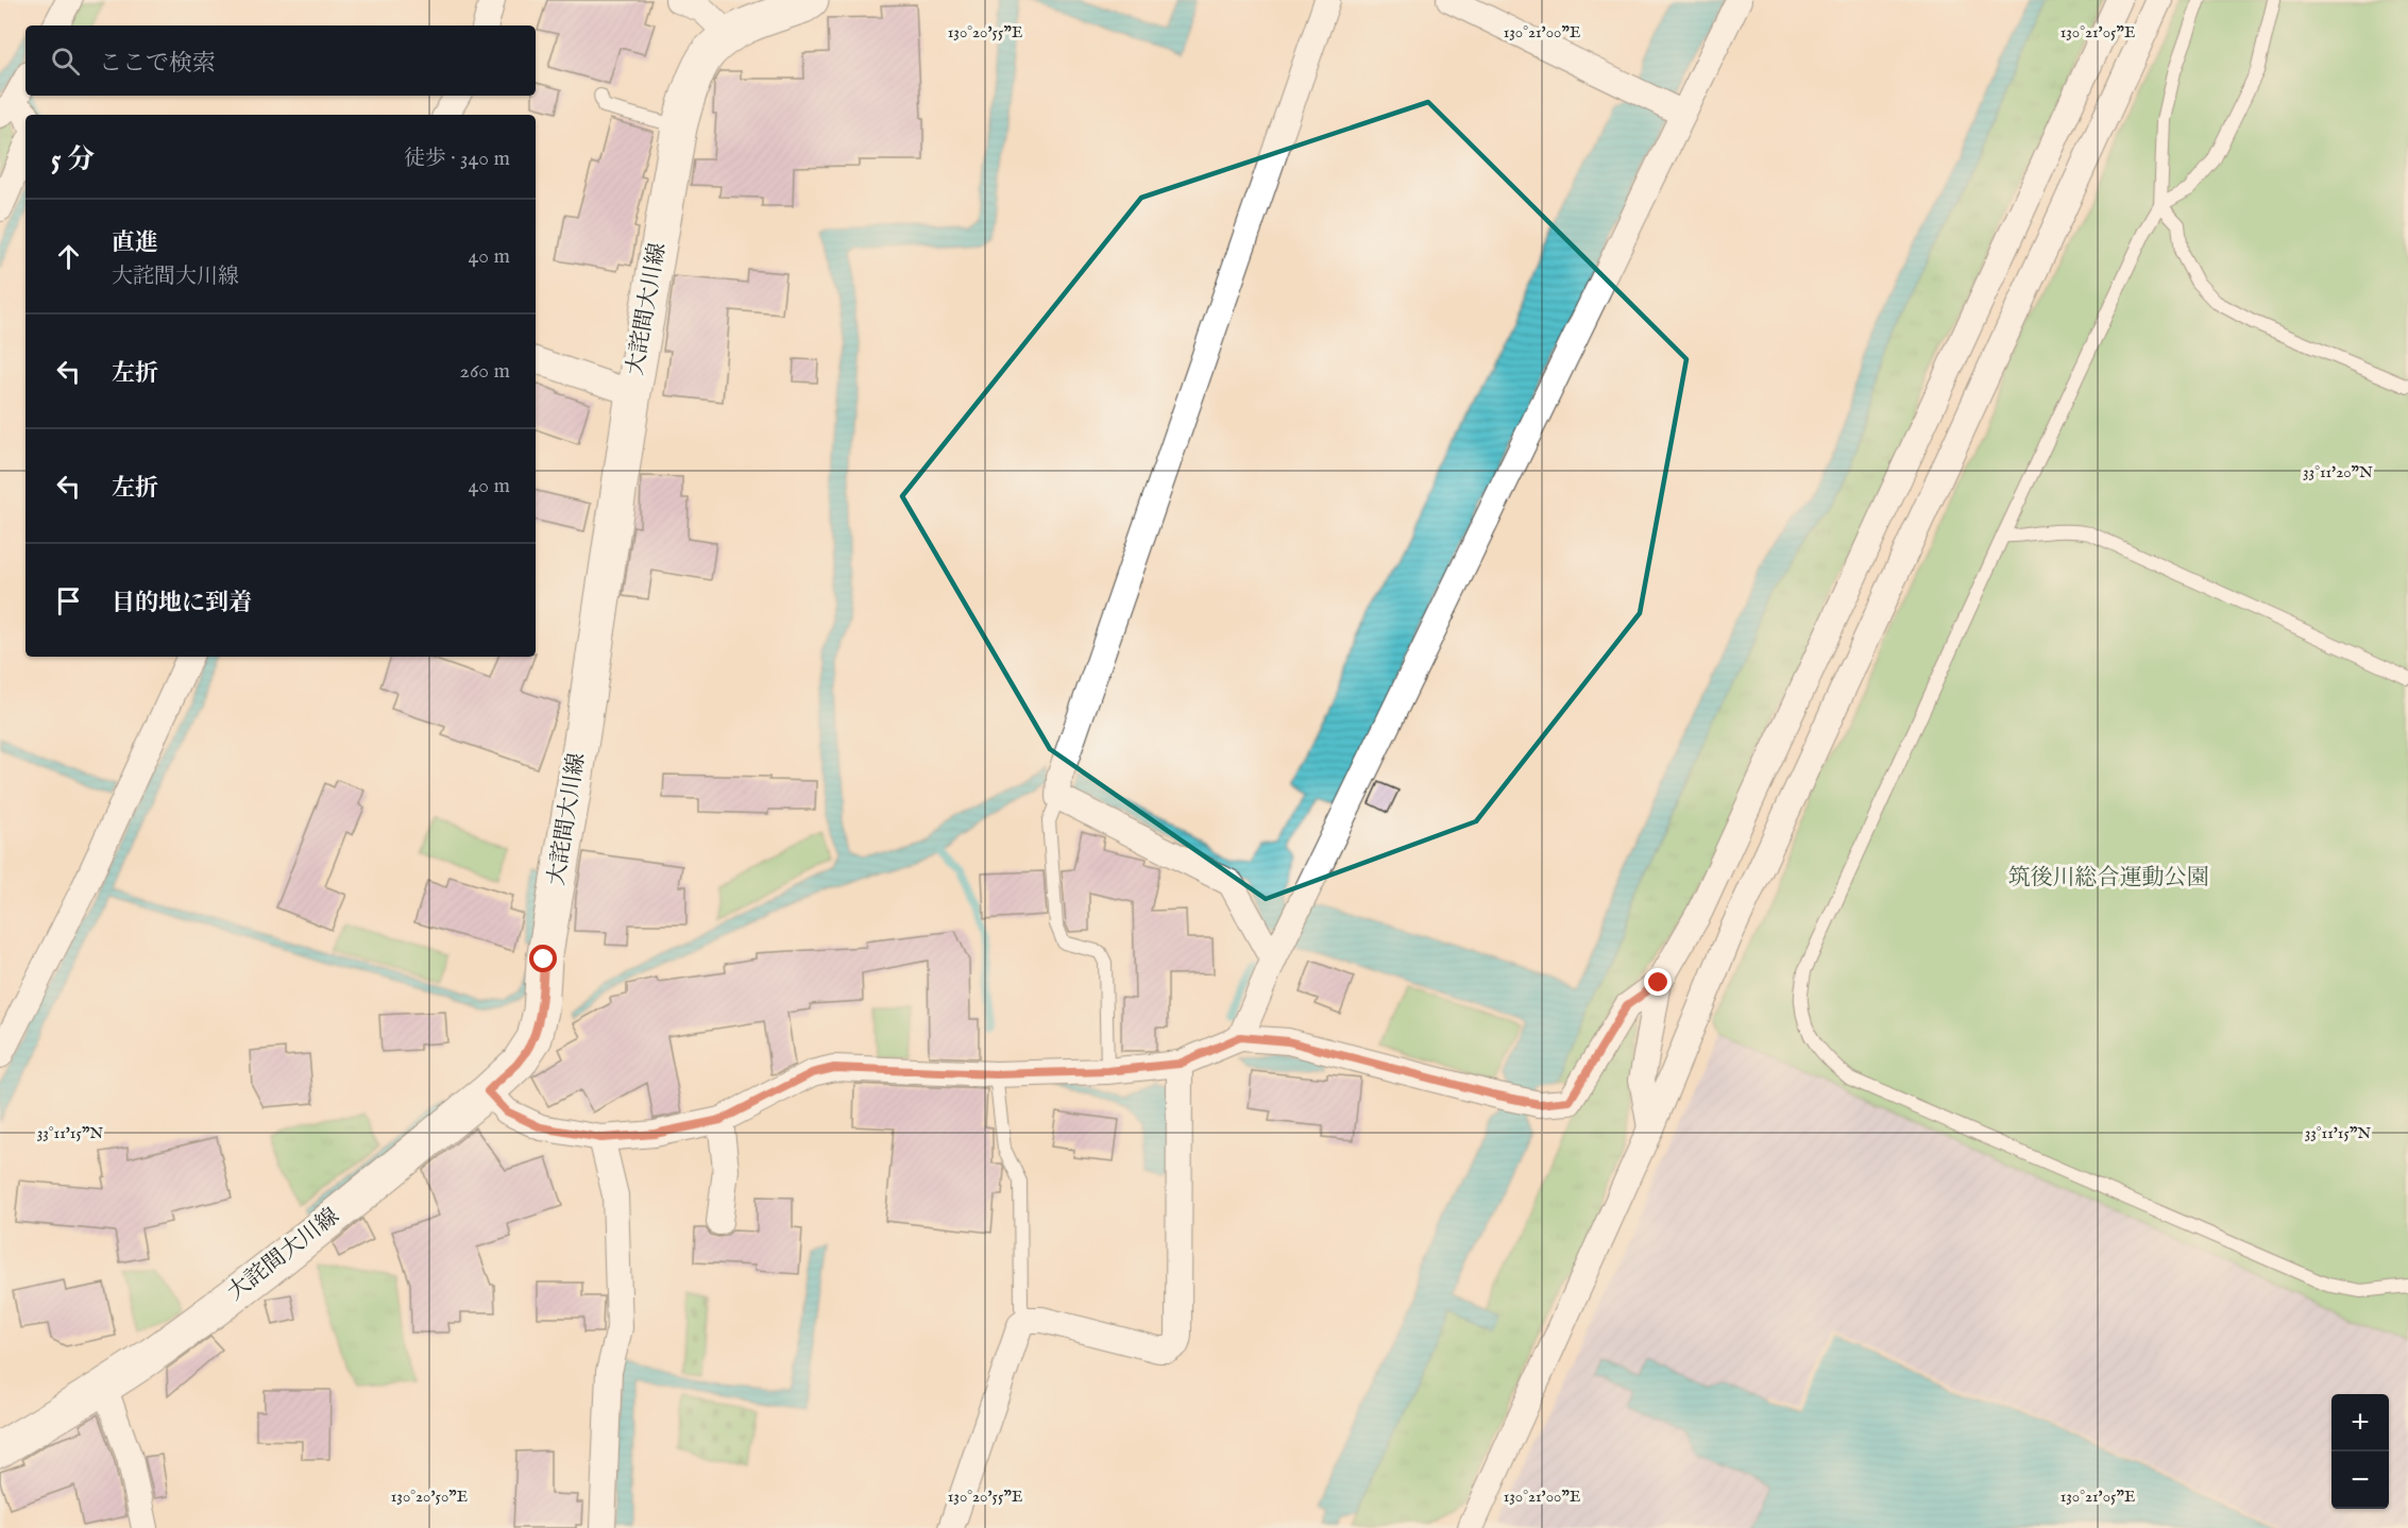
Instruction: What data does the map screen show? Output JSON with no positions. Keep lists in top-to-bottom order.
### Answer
{
  "streets": {
    "main road": ["大詫間大川線"]
  },
  "parks": ["筑後川総合運動公園"],
  "page": {
    "search": "ここで検索",
    "heading": ["5 分", "徒歩 · 340 m"],
    "list": [
      ["直進", "大詫間大川線", "40 m"],
      ["左折", "260 m"],
      ["左折", "40 m"],
      "目的地に到着"
    ],
    "map_buttons": ["+", "−"]
  },
  "coordinates": [
    "130°20'55\"E",
    "130°21'00\"E",
    "130°21'05\"E",
    "33°11'20\"N",
    "33°11'15\"N",
    "130°20'50\"E"
  ]
}
